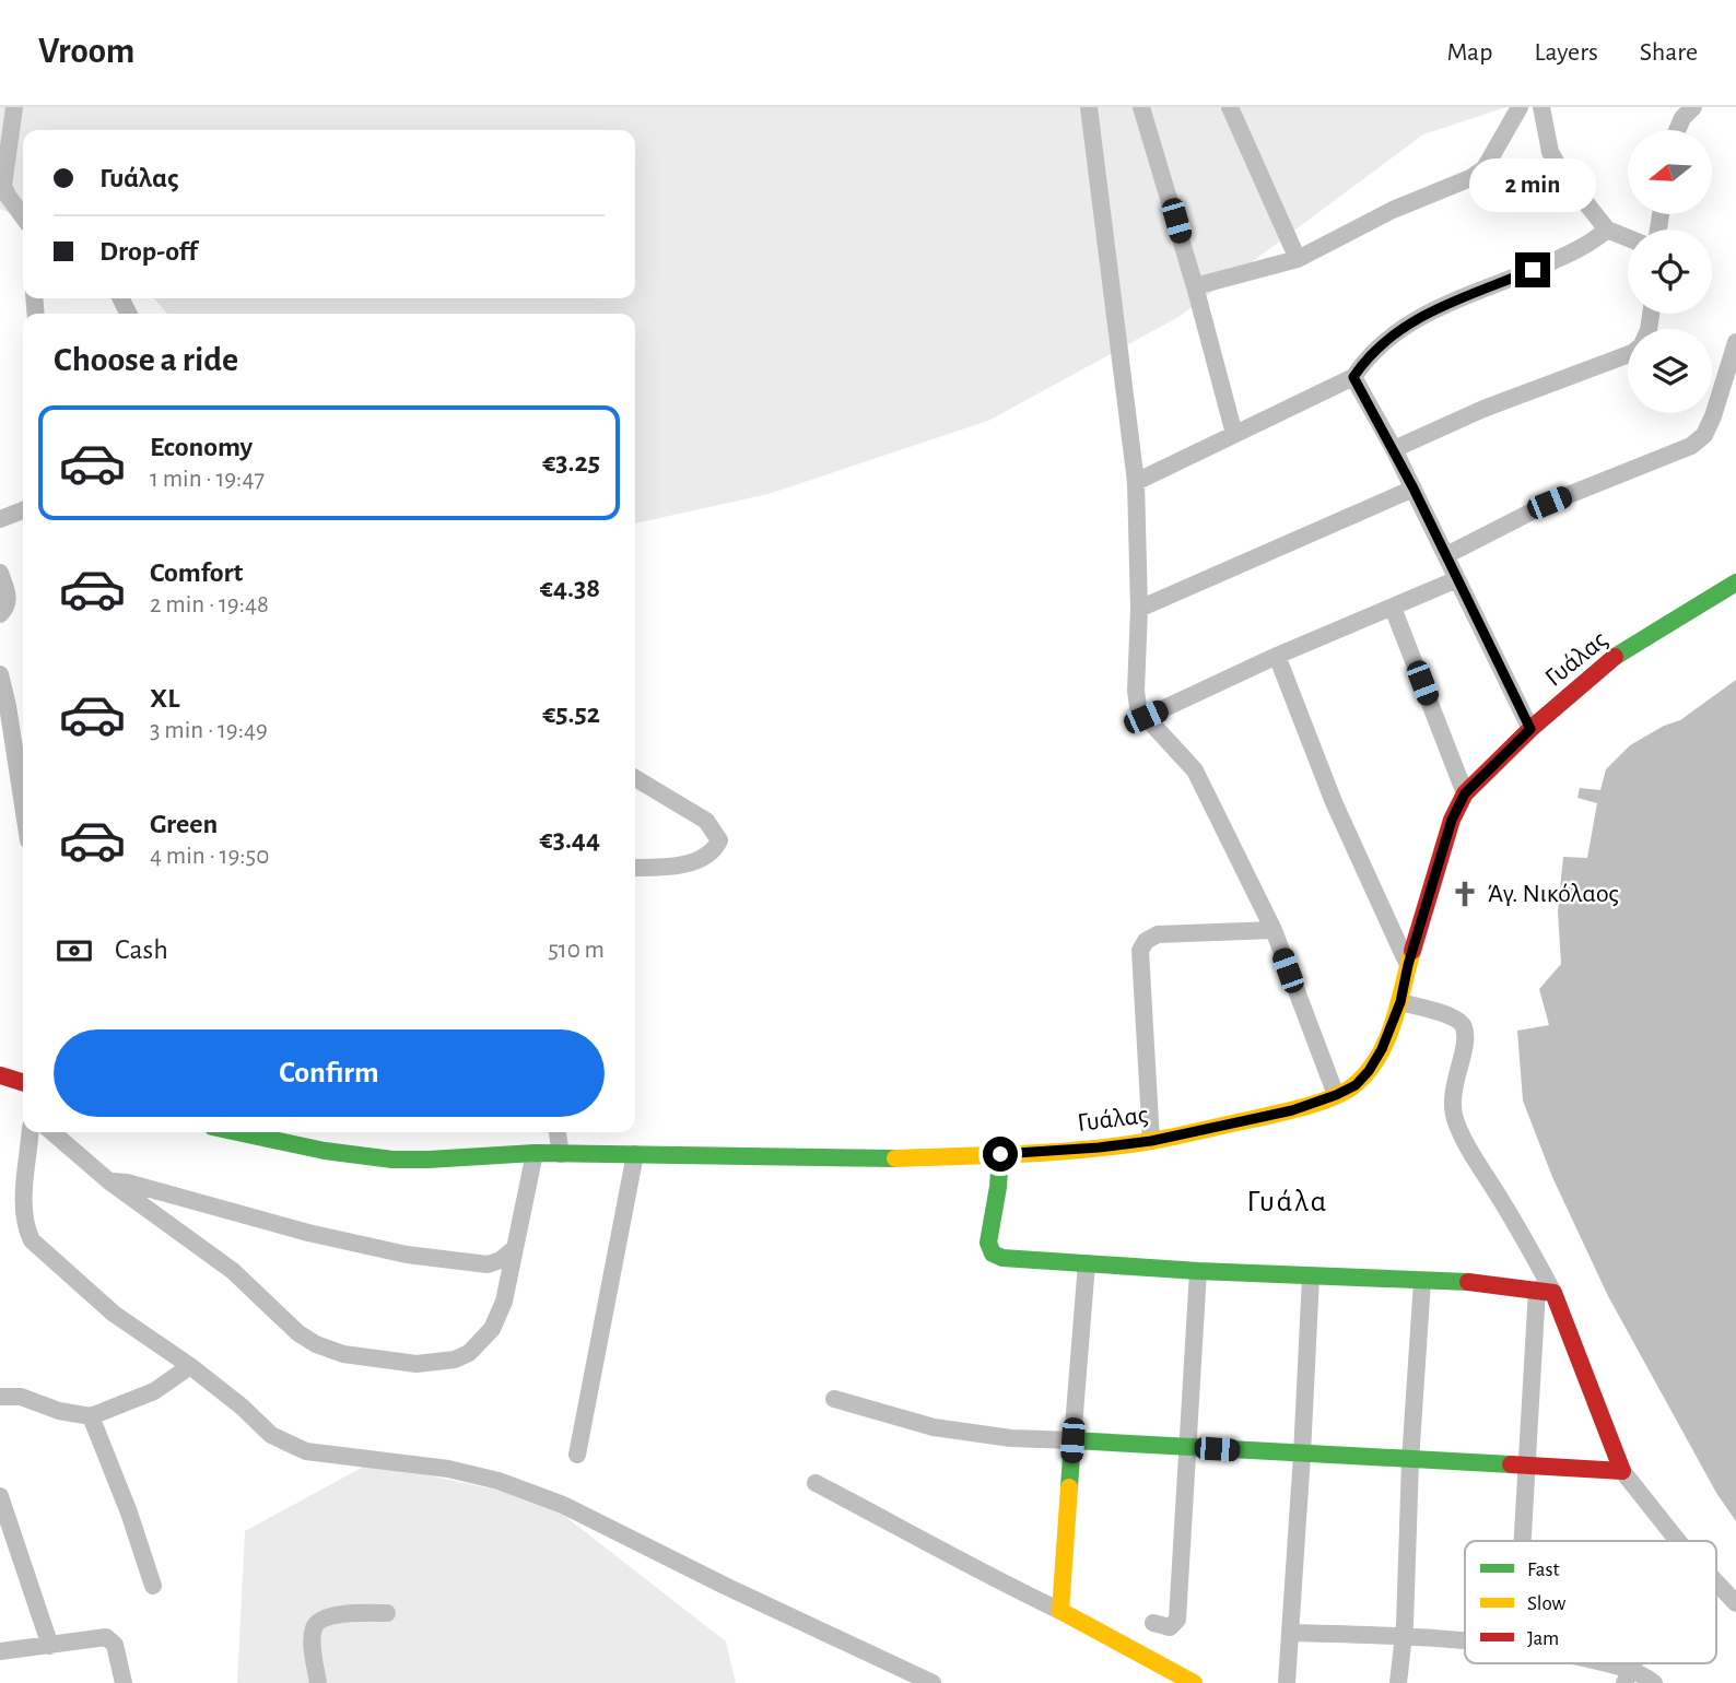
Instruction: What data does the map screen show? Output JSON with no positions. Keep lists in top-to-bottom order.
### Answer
{
  "streets": {
    "street": ["Γυάλας"]
  },
  "districts": ["Γυάλα"],
  "places": {
    "church": ["Άγ. Νικόλαος"]
  },
  "legend": ["Fast", "Slow", "Jam"],
  "north": "left",
  "page": {
    "header": "Vroom",
    "nav": ["Map", "Layers", "Share"],
    "banner": ["Γυάλας", "Drop-off"],
    "bubble": "2 min",
    "heading": "Choose a ride",
    "list": [
      {
        "name": "Economy",
        "note": "1 min · 19:47",
        "value": "€3.25"
      },
      {
        "name": "Comfort",
        "note": "2 min · 19:48",
        "value": "€4.38"
      },
      {
        "name": "XL",
        "note": "3 min · 19:49",
        "value": "€5.52"
      },
      {
        "name": "Green",
        "note": "4 min · 19:50",
        "value": "€3.44"
      }
    ],
    "pay": ["Cash", "510 m"],
    "buttons": "Confirm"
  }
}
